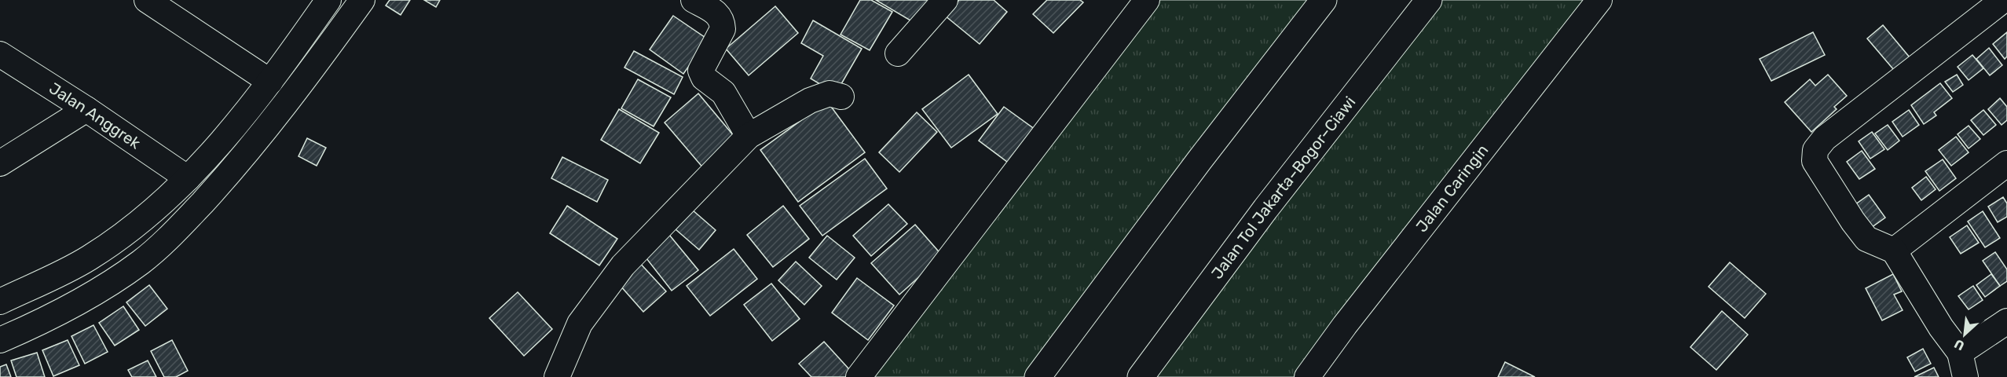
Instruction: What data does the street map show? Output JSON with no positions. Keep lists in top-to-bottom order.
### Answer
{
  "streets": {
    "highway": ["Jalan Tol Jakarta–Bogor–Ciawi"],
    "street": ["Jalan Anggrek", "Jalan Caringin"]
  },
  "north": "bottom left"
}
